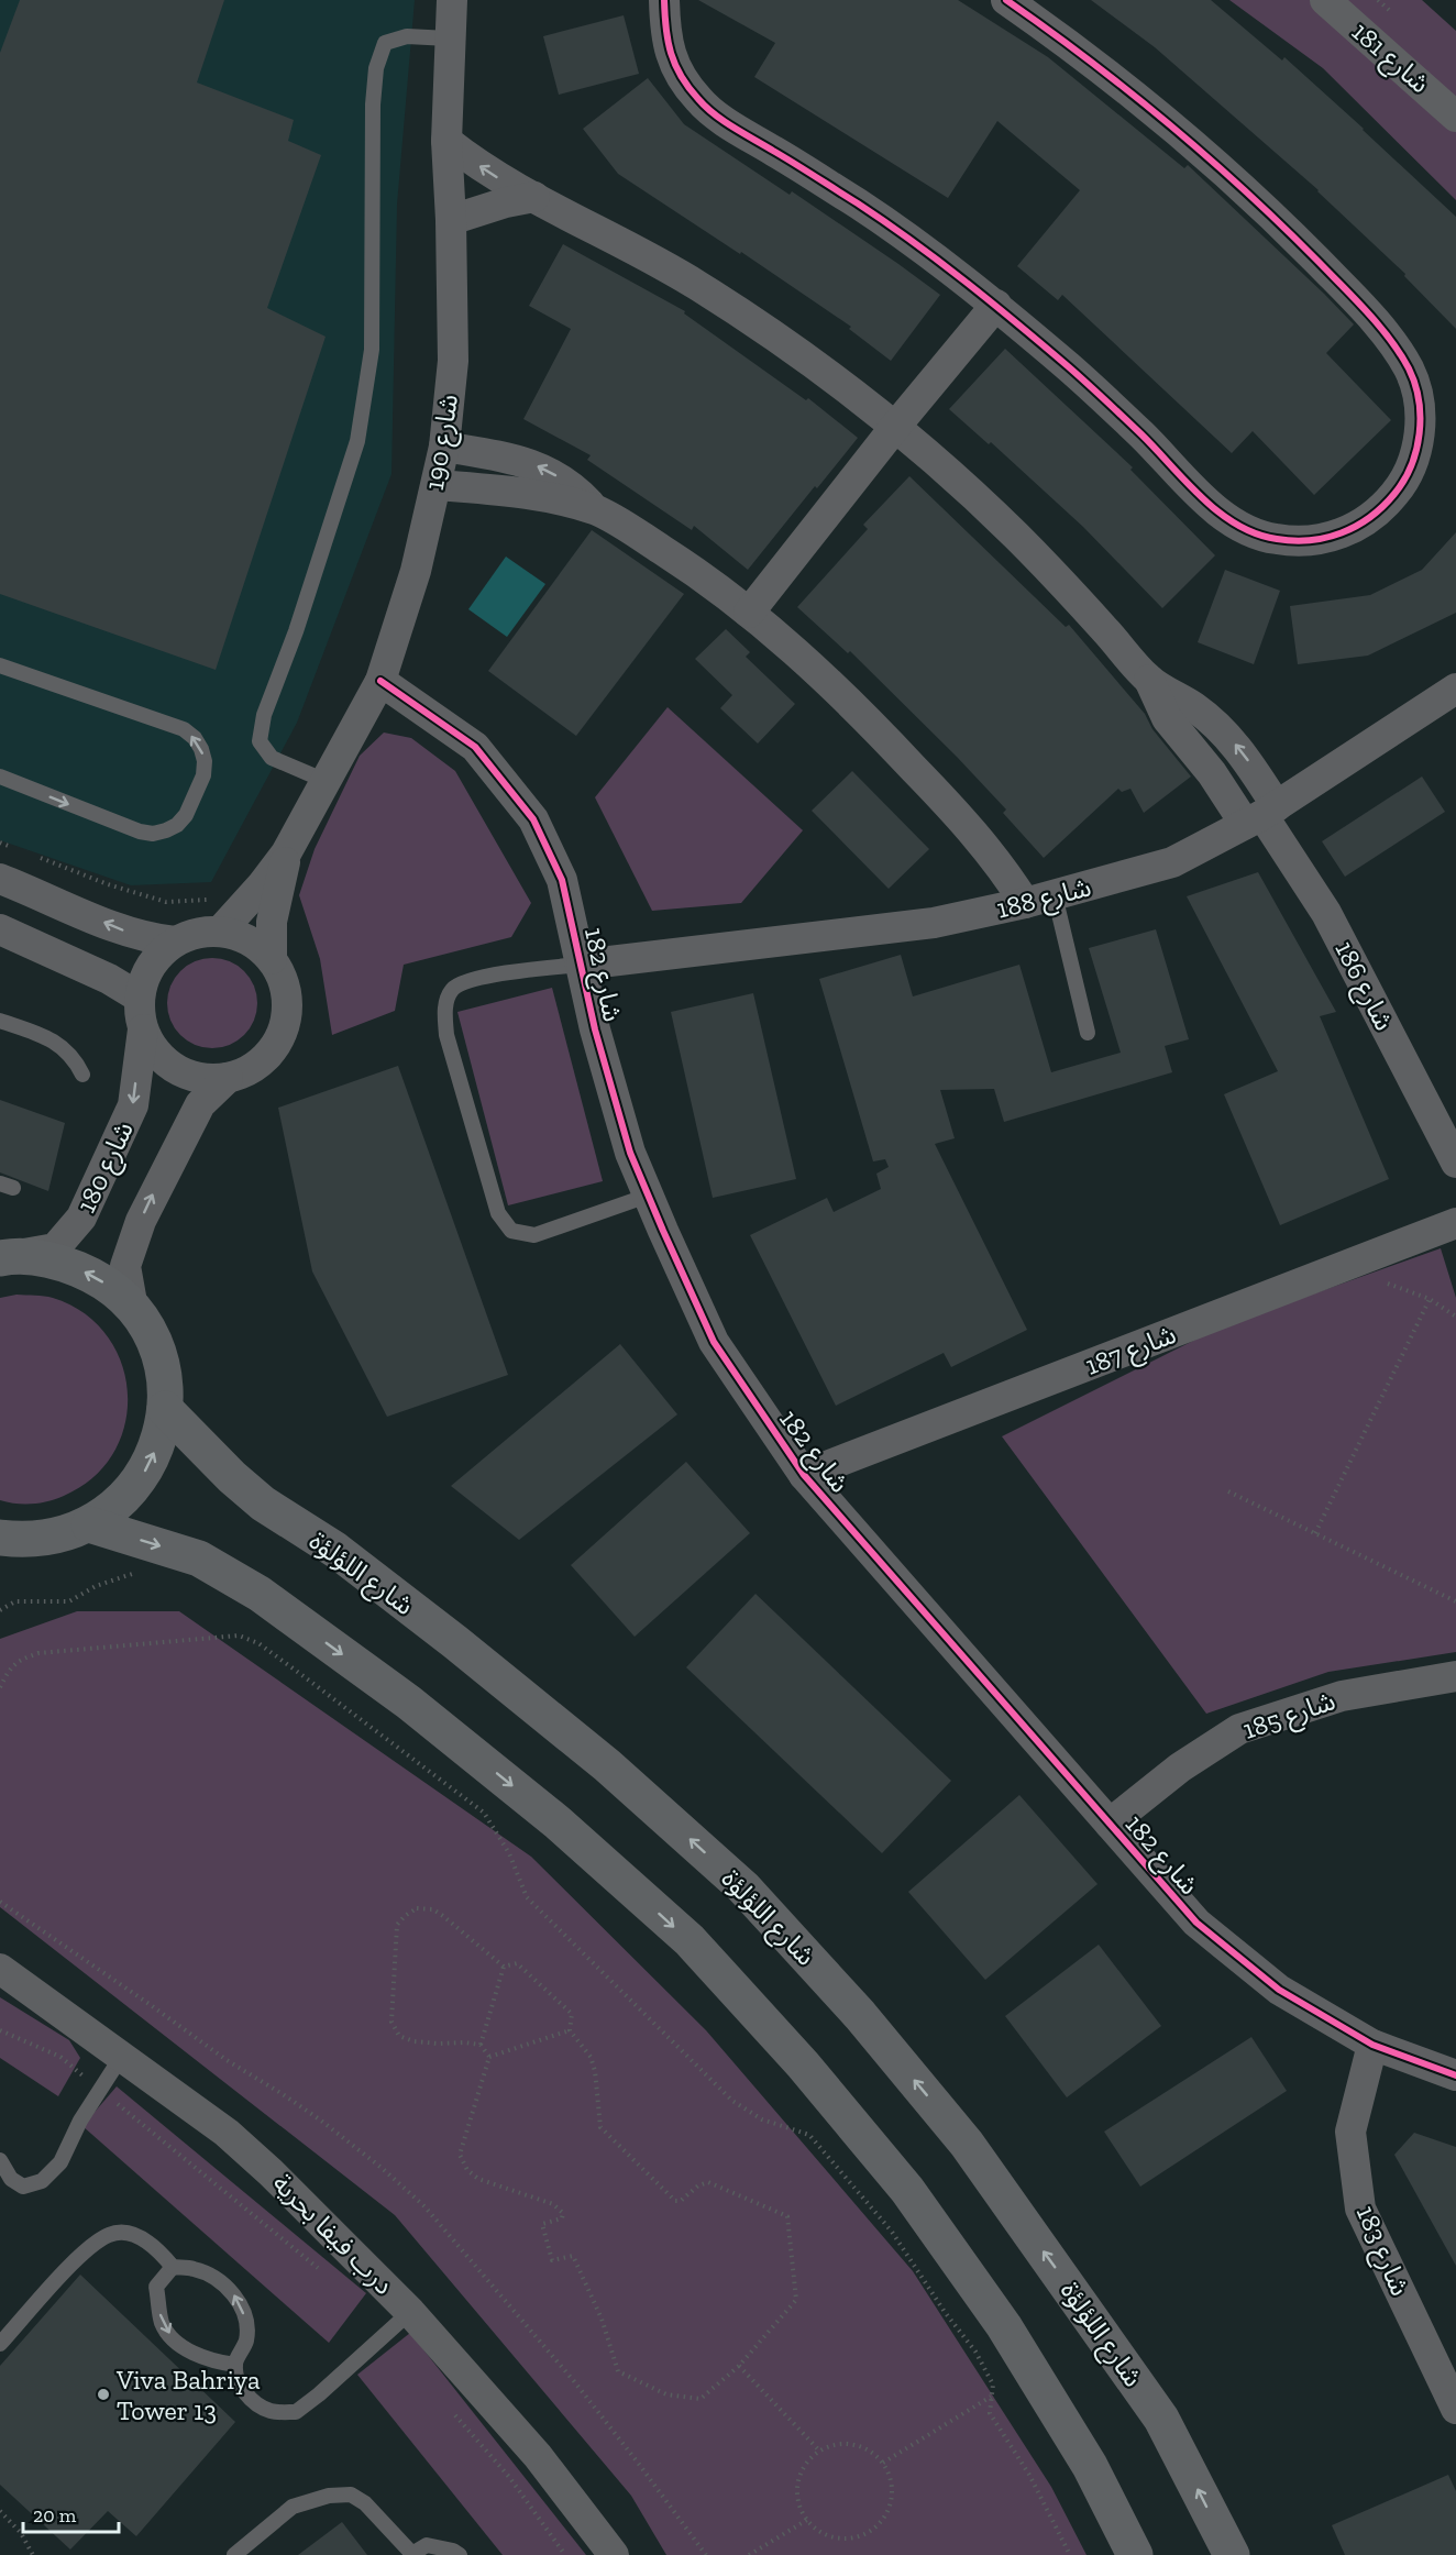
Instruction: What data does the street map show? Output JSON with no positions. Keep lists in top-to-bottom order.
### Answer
{
  "streets": {
    "main road": ["شارع اللؤلؤة"],
    "street": [
      "شارع 181",
      "شارع 190",
      "شارع 188",
      "شارع 182",
      "شارع 186",
      "شارع 180",
      "شارع 187",
      "شارع 185",
      "درب فيفا بحرية",
      "شارع 183"
    ]
  },
  "crossings": [
    ["شارع 190", "شارع 182"],
    ["شارع 190", "شارع 186"],
    ["شارع 190", "شارع 180"],
    ["شارع 188", "شارع 182"],
    ["شارع 188", "شارع 186"],
    ["شارع 182", "شارع 187"],
    ["شارع 182", "شارع 185"],
    ["شارع 182", "شارع 183"]
  ],
  "places": ["Viva Bahriya Tower 13"],
  "scale_bar": "20 m"
}
